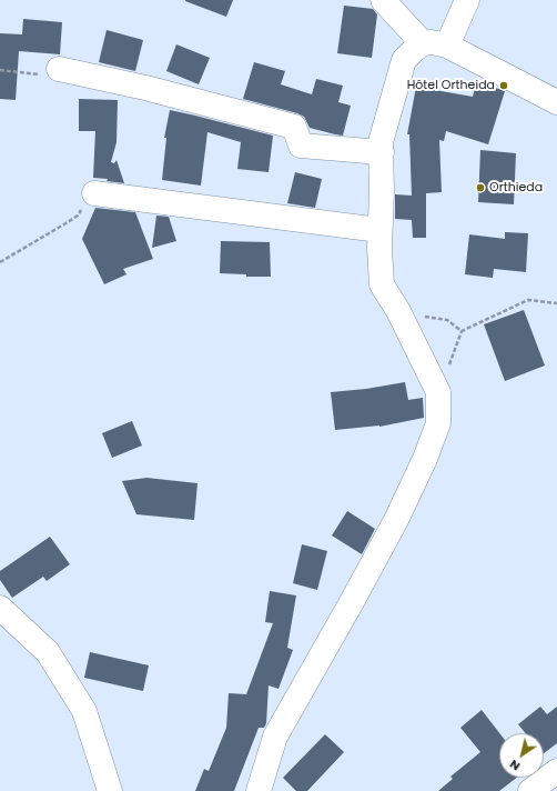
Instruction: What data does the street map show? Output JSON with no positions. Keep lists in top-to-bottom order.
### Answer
{
  "places": ["Hôtel Ortheida", "Orthieda"],
  "north": "bottom left"
}
